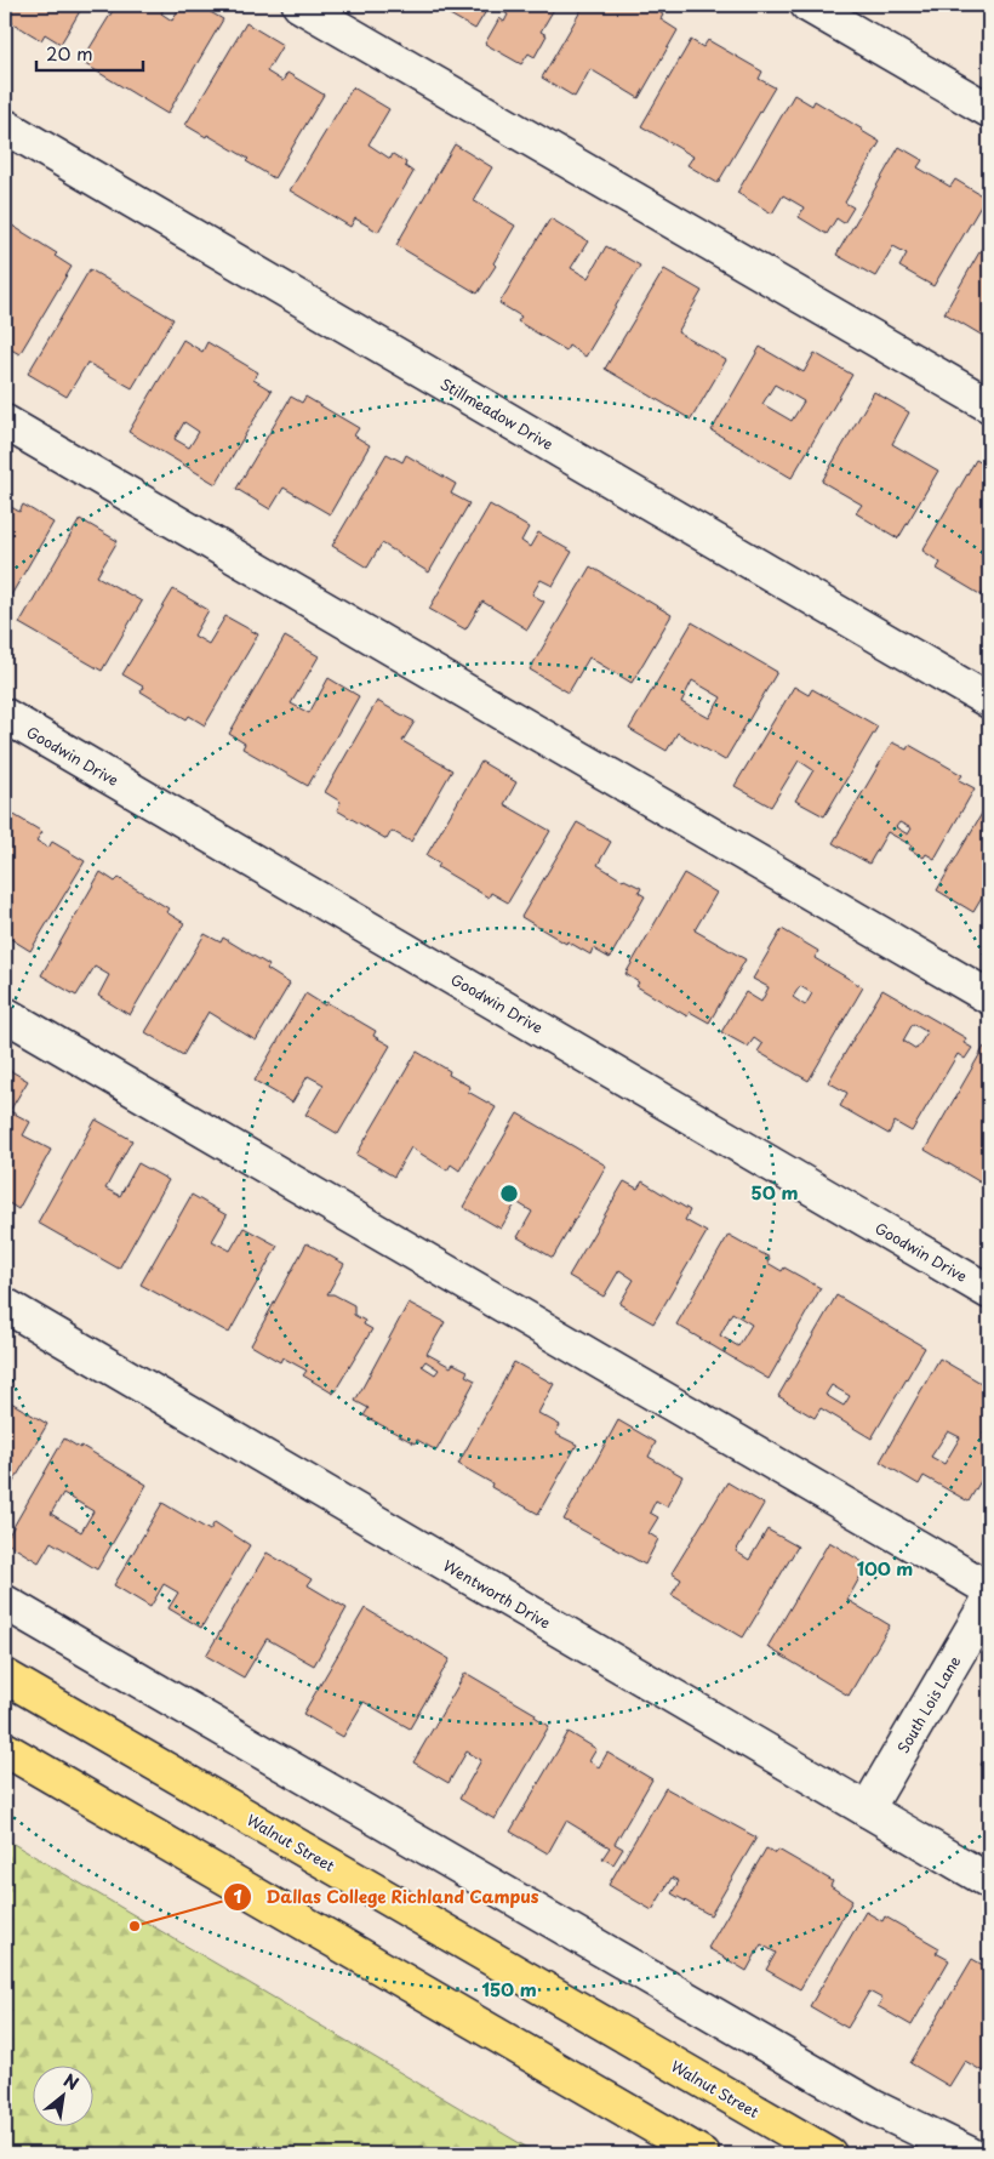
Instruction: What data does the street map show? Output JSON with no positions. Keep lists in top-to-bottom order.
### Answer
{
  "streets": {
    "main road": ["Walnut Street"],
    "street": [
      "Stillmeadow Drive",
      "Goodwin Drive",
      "Wentworth Drive",
      "South Lois Lane"
    ]
  },
  "crossings": [
    ["Wentworth Drive", "South Lois Lane"]
  ],
  "places": ["Dallas College Richland Campus"],
  "scale_bar": "20 m",
  "north": "top right",
  "rings": ["50 m", "100 m", "150 m"]
}
